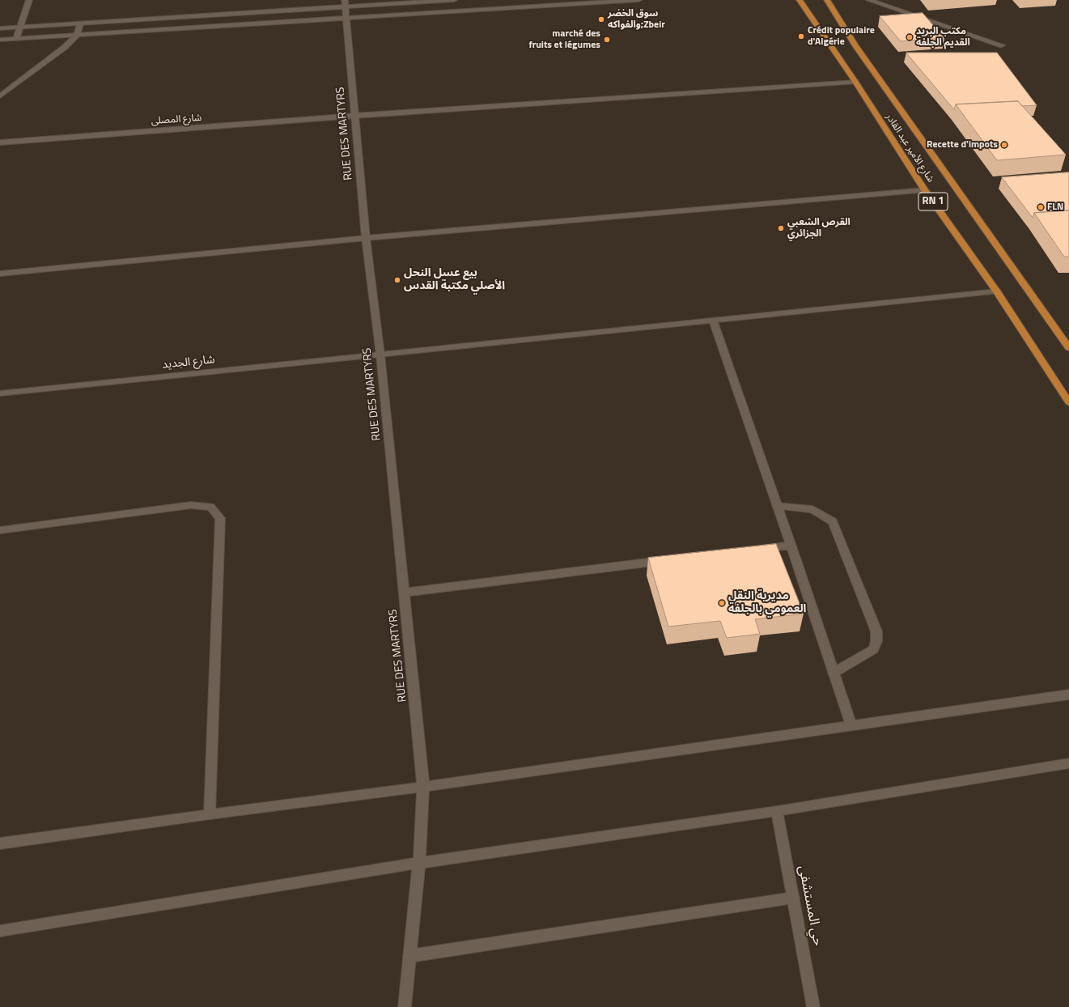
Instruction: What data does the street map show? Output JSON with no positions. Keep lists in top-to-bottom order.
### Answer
{
  "streets": {
    "main road": ["شارع الأمير عبد القادر", "RN 1"],
    "street": [
      "شارع المصلى",
      "RUE DES MARTYRS",
      "شارع الجديد",
      "حي المستشفى"
    ]
  },
  "crossings": [
    ["شارع المصلى", "RUE DES MARTYRS"],
    ["شارع المصلى", "شارع الأمير عبد القادر"],
    ["RUE DES MARTYRS", "شارع الجديد"],
    ["شارع الأمير عبد القادر", "شارع الجديد"]
  ],
  "places": [
    "سوق الخضر والفواكه;Zbeir",
    "Crédit populaire d'Algérie",
    "مكتب البريد القديم الجلفة",
    "marché des fruits et légumes",
    "Recette d'impots",
    "FLN",
    "القرص الشعبي الجزائري",
    "بيع عسل النحل الأصلي مكتبة القدس",
    "مديرية النقل العمومي بالجلفة"
  ]
}
